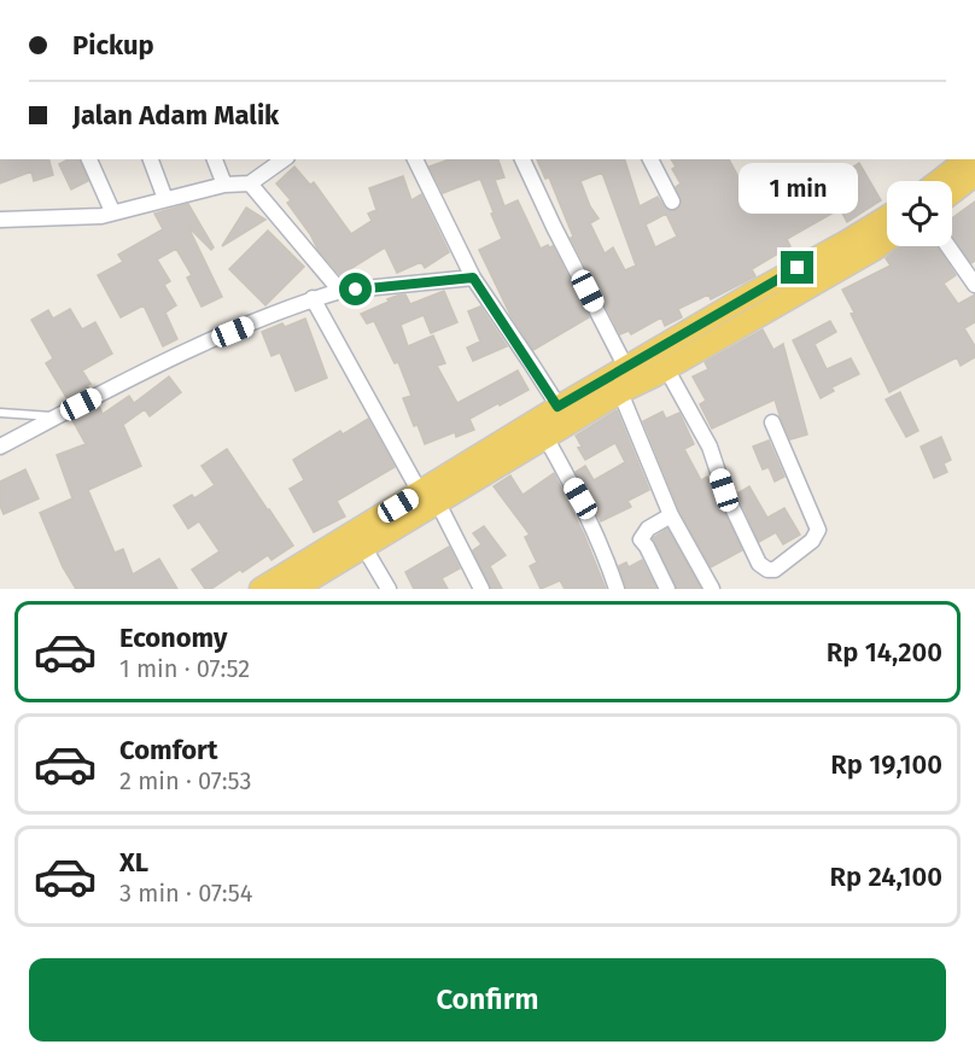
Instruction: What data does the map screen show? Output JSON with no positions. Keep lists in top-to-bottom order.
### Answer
{
  "page": {
    "banner": ["Pickup", "Jalan Adam Malik"],
    "bubble": "1 min",
    "list": [
      {
        "name": "Economy",
        "note": "1 min · 07:52",
        "value": "Rp 14,200"
      },
      {
        "name": "Comfort",
        "note": "2 min · 07:53",
        "value": "Rp 19,100"
      },
      {
        "name": "XL",
        "note": "3 min · 07:54",
        "value": "Rp 24,100"
      }
    ],
    "buttons": "Confirm"
  }
}
